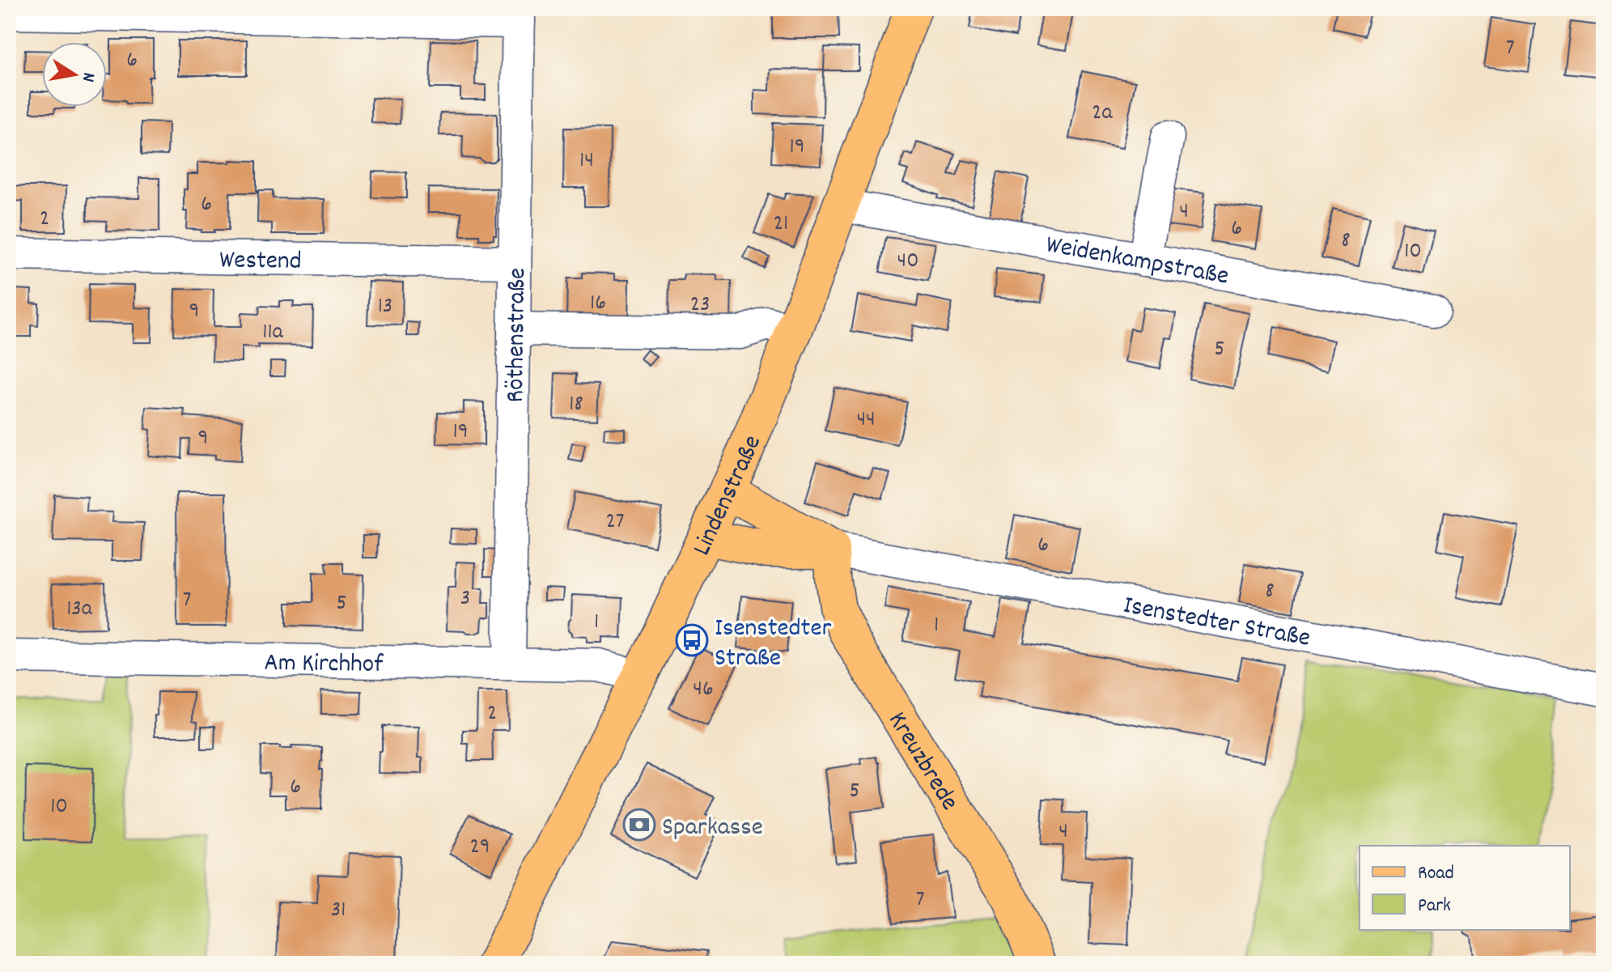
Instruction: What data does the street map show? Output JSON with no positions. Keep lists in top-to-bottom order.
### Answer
{
  "streets": {
    "main road": ["Lindenstraße", "Isenstedter Straße", "Kreuzbrede"],
    "street": [
      "Westend",
      "Weidenkampstraße",
      "Röthenstraße",
      "Am Kirchhof"
    ]
  },
  "crossings": [
    ["Westend", "Röthenstraße"],
    ["Weidenkampstraße", "Lindenstraße"],
    ["Röthenstraße", "Am Kirchhof"],
    ["Lindenstraße", "Isenstedter Straße"],
    ["Lindenstraße", "Am Kirchhof"],
    ["Isenstedter Straße", "Kreuzbrede"]
  ],
  "places": {
    "bus stop": ["Isenstedter Straße"],
    "bank": ["Sparkasse"]
  },
  "house_numbers": [
    "7",
    "6",
    "2a",
    "19",
    "14",
    "6",
    "4",
    "2",
    "21",
    "6",
    "8",
    "10",
    "40",
    "16",
    "23",
    "13",
    "9",
    "11a",
    "5",
    "18",
    "44",
    "19",
    "9",
    "27",
    "6",
    "8",
    "3",
    "7",
    "5",
    "13a",
    "1",
    "1",
    "46",
    "2",
    "6",
    "5",
    "10",
    "4",
    "29",
    "7",
    "31"
  ],
  "legend": ["Road", "Park"],
  "north": "right"
}
